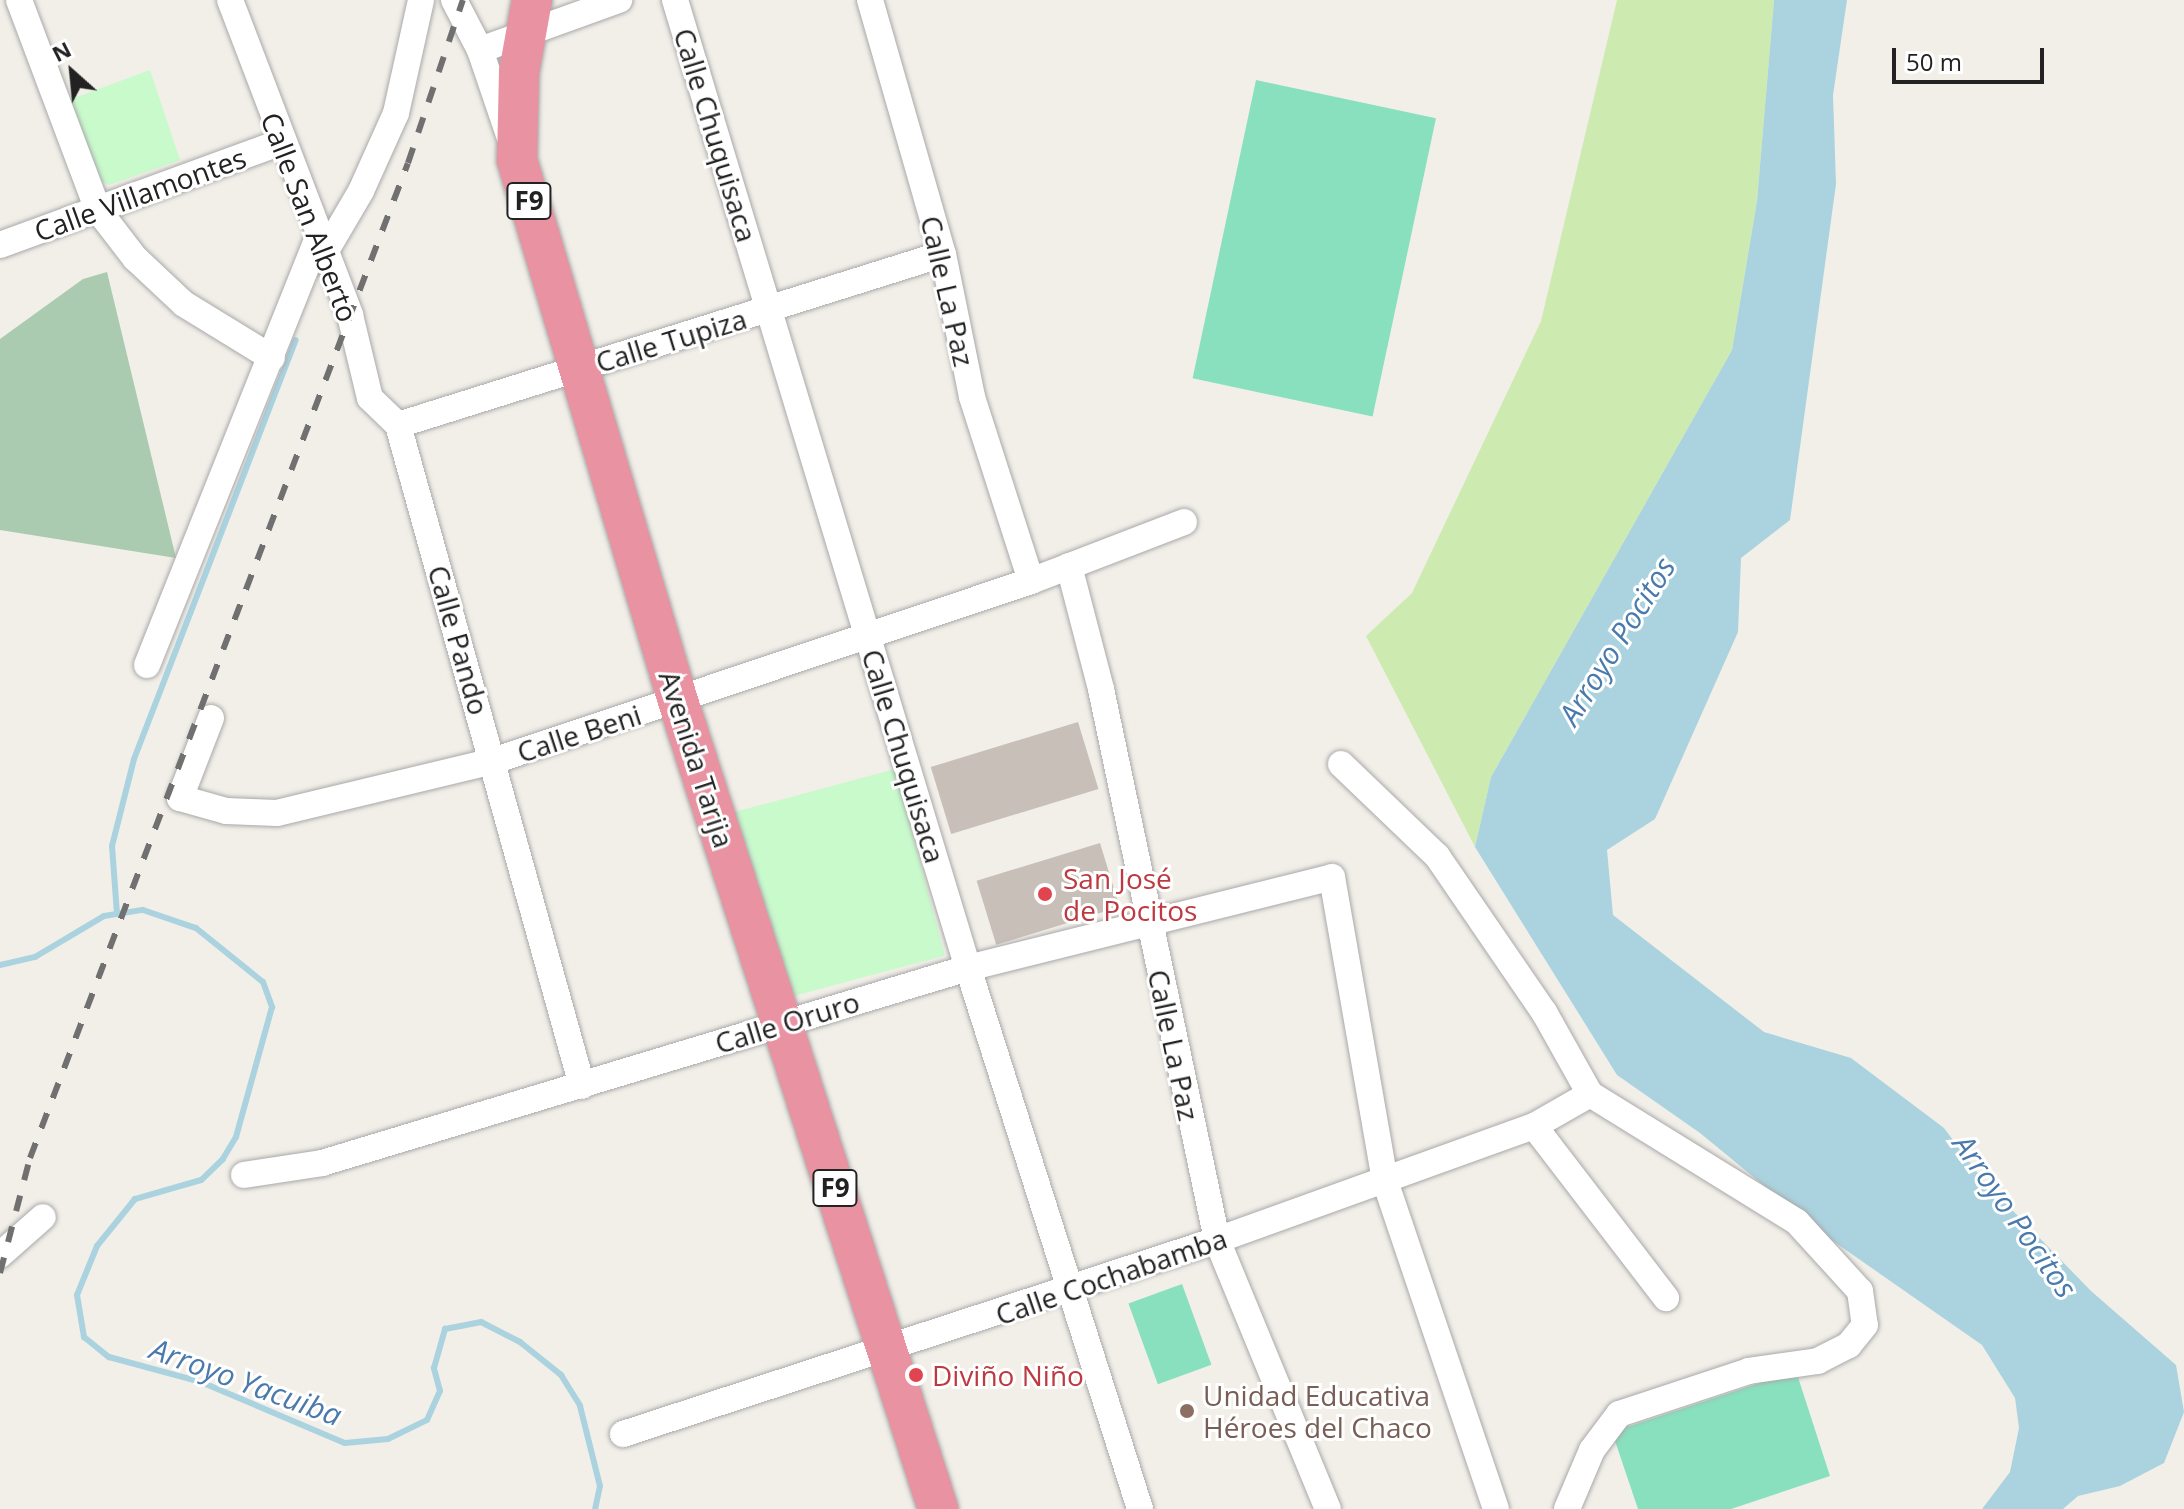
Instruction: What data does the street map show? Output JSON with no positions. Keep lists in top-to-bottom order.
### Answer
{
  "streets": {
    "highway": ["F9", "Avenida Tarija"],
    "street": [
      "Calle Chuquisaca",
      "Calle Villamontes",
      "Calle San Alberto",
      "Calle La Paz",
      "Calle Tupiza",
      "Calle Pando",
      "Calle Beni",
      "Calle Oruro",
      "Calle Cochabamba"
    ]
  },
  "crossings": [
    ["Calle Chuquisaca", "Calle Tupiza"],
    ["Calle Chuquisaca", "Calle Beni"],
    ["Calle Chuquisaca", "Calle Oruro"],
    ["Calle Chuquisaca", "Calle Cochabamba"],
    ["Calle Villamontes", "Calle San Alberto"],
    ["Calle San Alberto", "Calle Tupiza"],
    ["Calle San Alberto", "Calle Pando"],
    ["Calle La Paz", "Calle Tupiza"],
    ["Calle La Paz", "Calle Beni"],
    ["Calle La Paz", "Calle Oruro"],
    ["Calle La Paz", "Calle Cochabamba"],
    ["Calle Tupiza", "Calle Pando"],
    ["Calle Tupiza", "Avenida Tarija"],
    ["Calle Pando", "Calle Beni"],
    ["Calle Pando", "Calle Oruro"],
    ["Calle Beni", "Avenida Tarija"],
    ["Avenida Tarija", "Calle Oruro"],
    ["Avenida Tarija", "Calle Cochabamba"],
    ["Calle Oruro", "Calle Cochabamba"]
  ],
  "water": ["Arroyo Pocitos", "Arroyo Yacuiba"],
  "places": ["San José de Pocitos", "Diviño Niño", "Unidad Educativa Héroes del Chaco"],
  "scale_bar": "50 m",
  "north": "top left"
}
